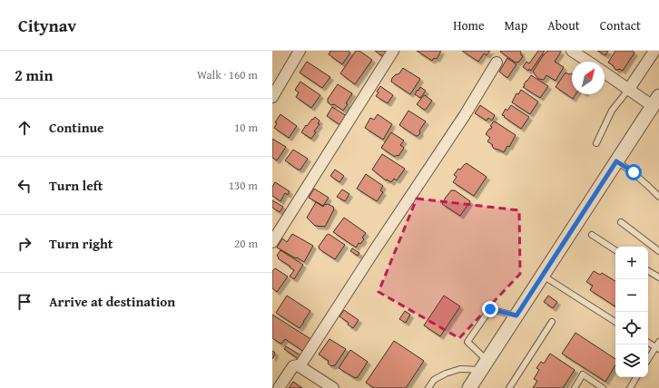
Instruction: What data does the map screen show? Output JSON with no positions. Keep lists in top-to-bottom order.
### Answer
{
  "north": "top right",
  "page": {
    "header": "Citynav",
    "nav": [
      "Home",
      "Map",
      "About",
      "Contact"
    ],
    "heading": ["2 min", "Walk · 160 m"],
    "list": [
      ["Continue", "10 m"],
      ["Turn left", "130 m"],
      ["Turn right", "20 m"],
      "Arrive at destination"
    ],
    "map_buttons": ["+", "−"]
  }
}
